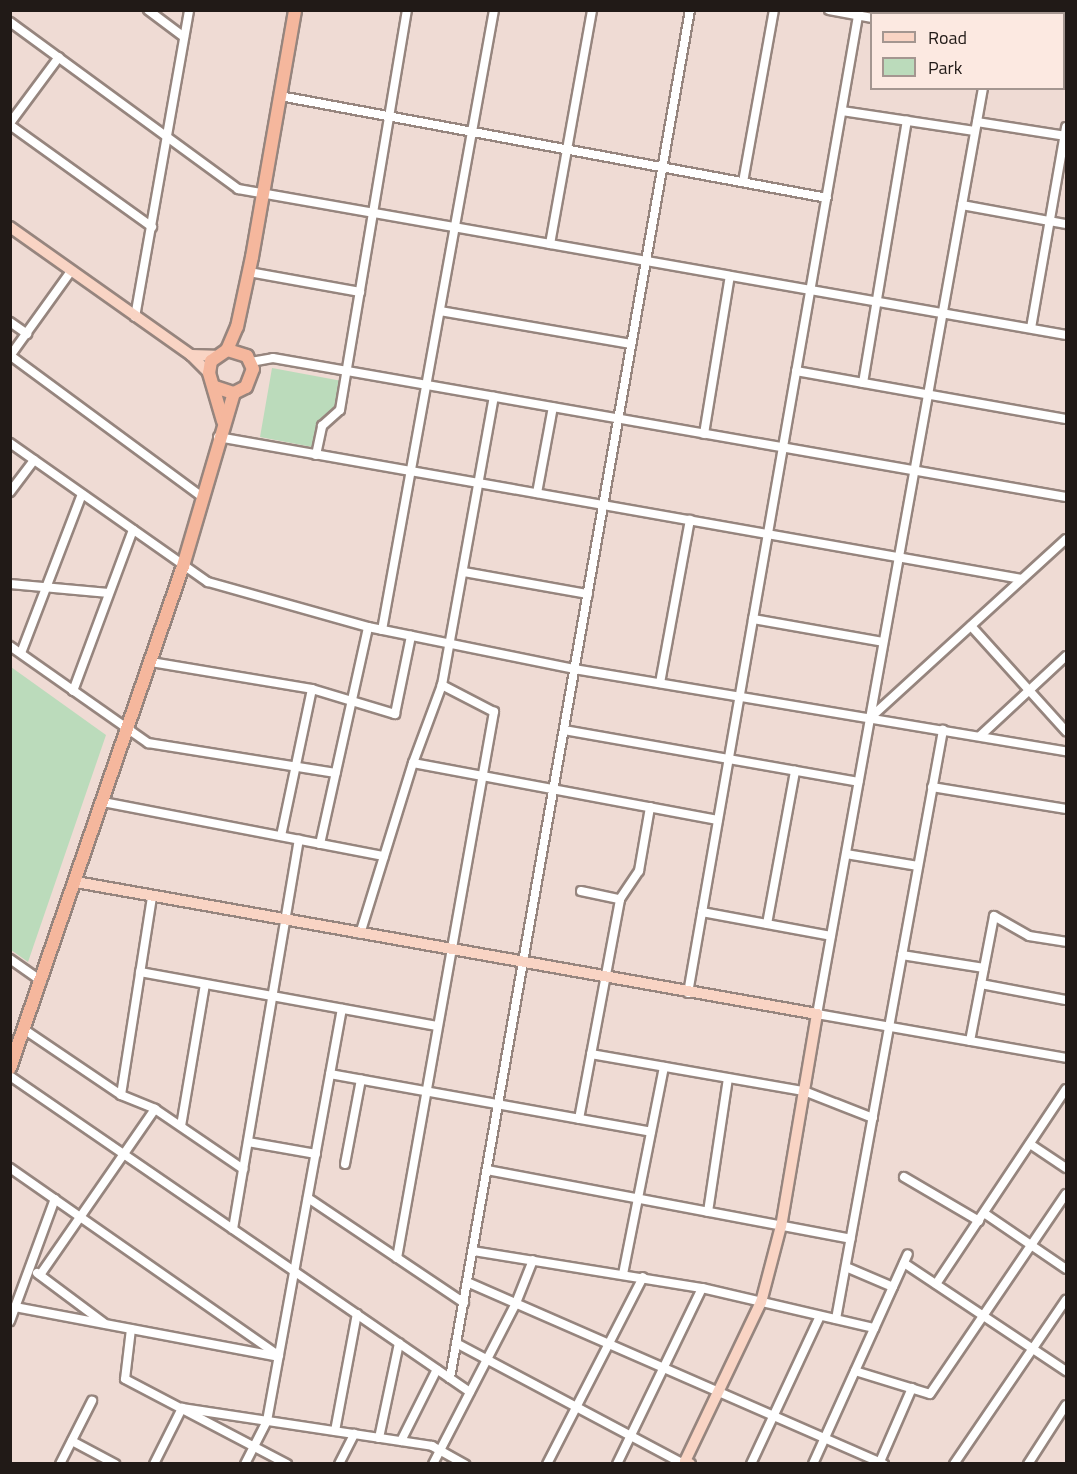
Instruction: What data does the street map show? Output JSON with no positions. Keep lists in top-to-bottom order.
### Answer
{
  "legend": ["Road", "Park"]
}
